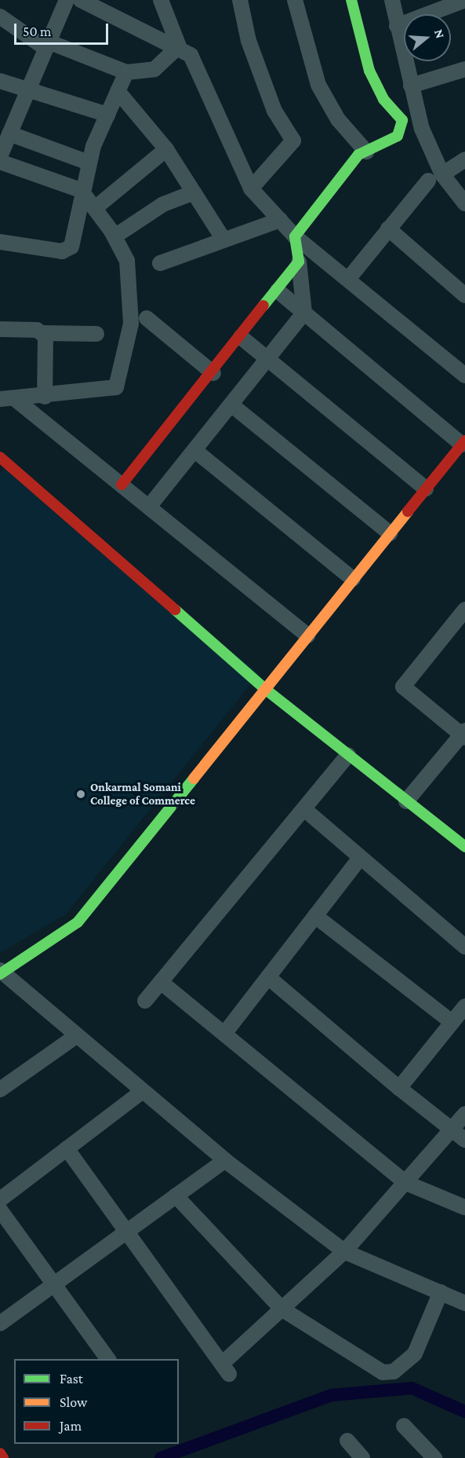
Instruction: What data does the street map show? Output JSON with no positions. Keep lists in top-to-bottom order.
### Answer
{
  "places": ["Onkarmal Somani College of Commerce"],
  "legend": ["Fast", "Slow", "Jam"],
  "scale_bar": "50 m",
  "north": "right"
}
